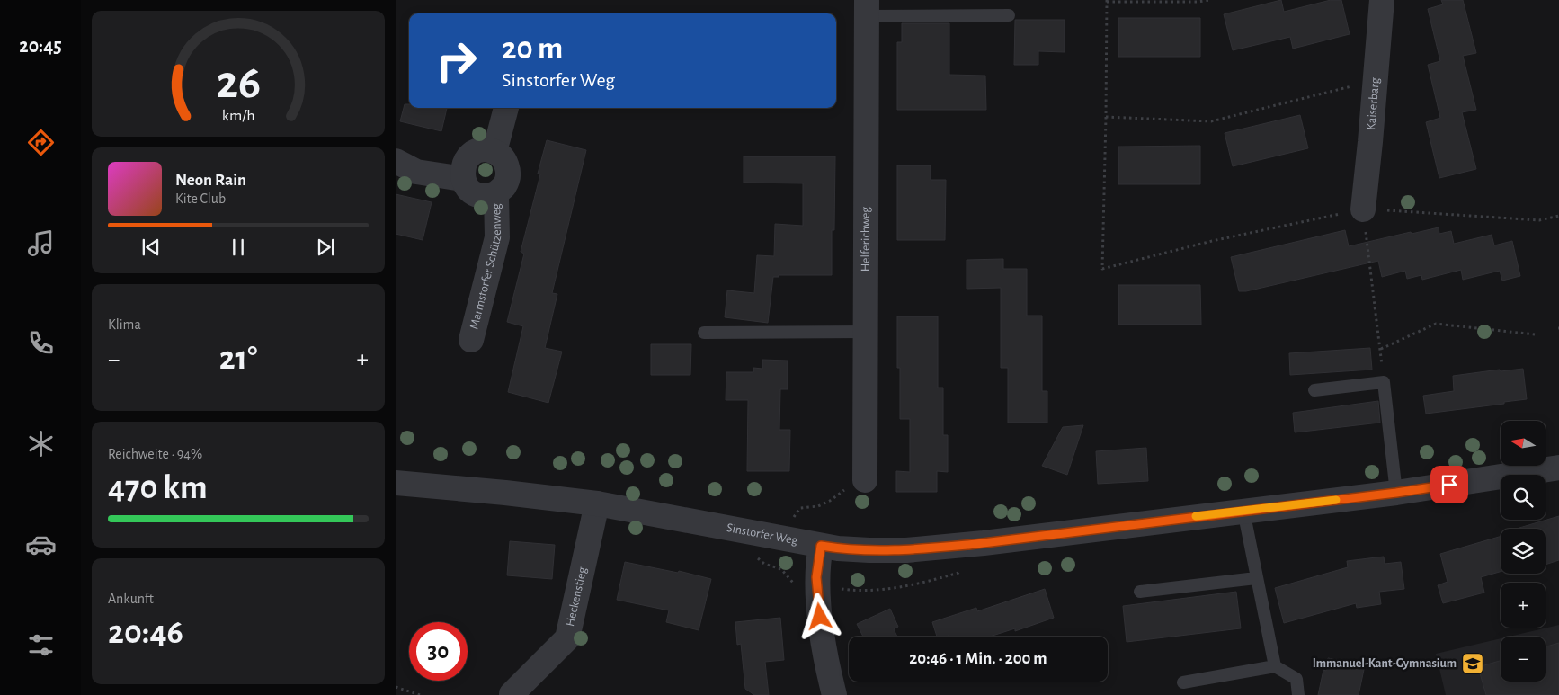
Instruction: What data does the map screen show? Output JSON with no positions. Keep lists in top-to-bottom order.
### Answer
{
  "streets": {
    "street": [
      "Kaiserbarg",
      "Helferichweg",
      "Marmstorfer Schützenweg",
      "Sinstorfer Weg",
      "Heckenstieg"
    ]
  },
  "crossings": [
    ["Sinstorfer Weg", "Heckenstieg"]
  ],
  "places": {
    "school or university": ["Immanuel-Kant-Gymnasium"]
  },
  "north": "left",
  "page": {
    "tabs": "20:45",
    "turn": ["20 m", "Sinstorfer Weg"],
    "song": ["Neon Rain", "Kite Club"],
    "tile": [
      "Klima",
      ["Reichweite · 94%", "470 km"],
      ["Ankunft", "20:46"]
    ],
    "heat": ["−", "21°", "+"],
    "map_buttons": ["+", "−"],
    "limit": "30",
    "trip": "20:46 · 1 Min. · 200 m",
    "gauge": ["26", "km/h"]
  }
}
